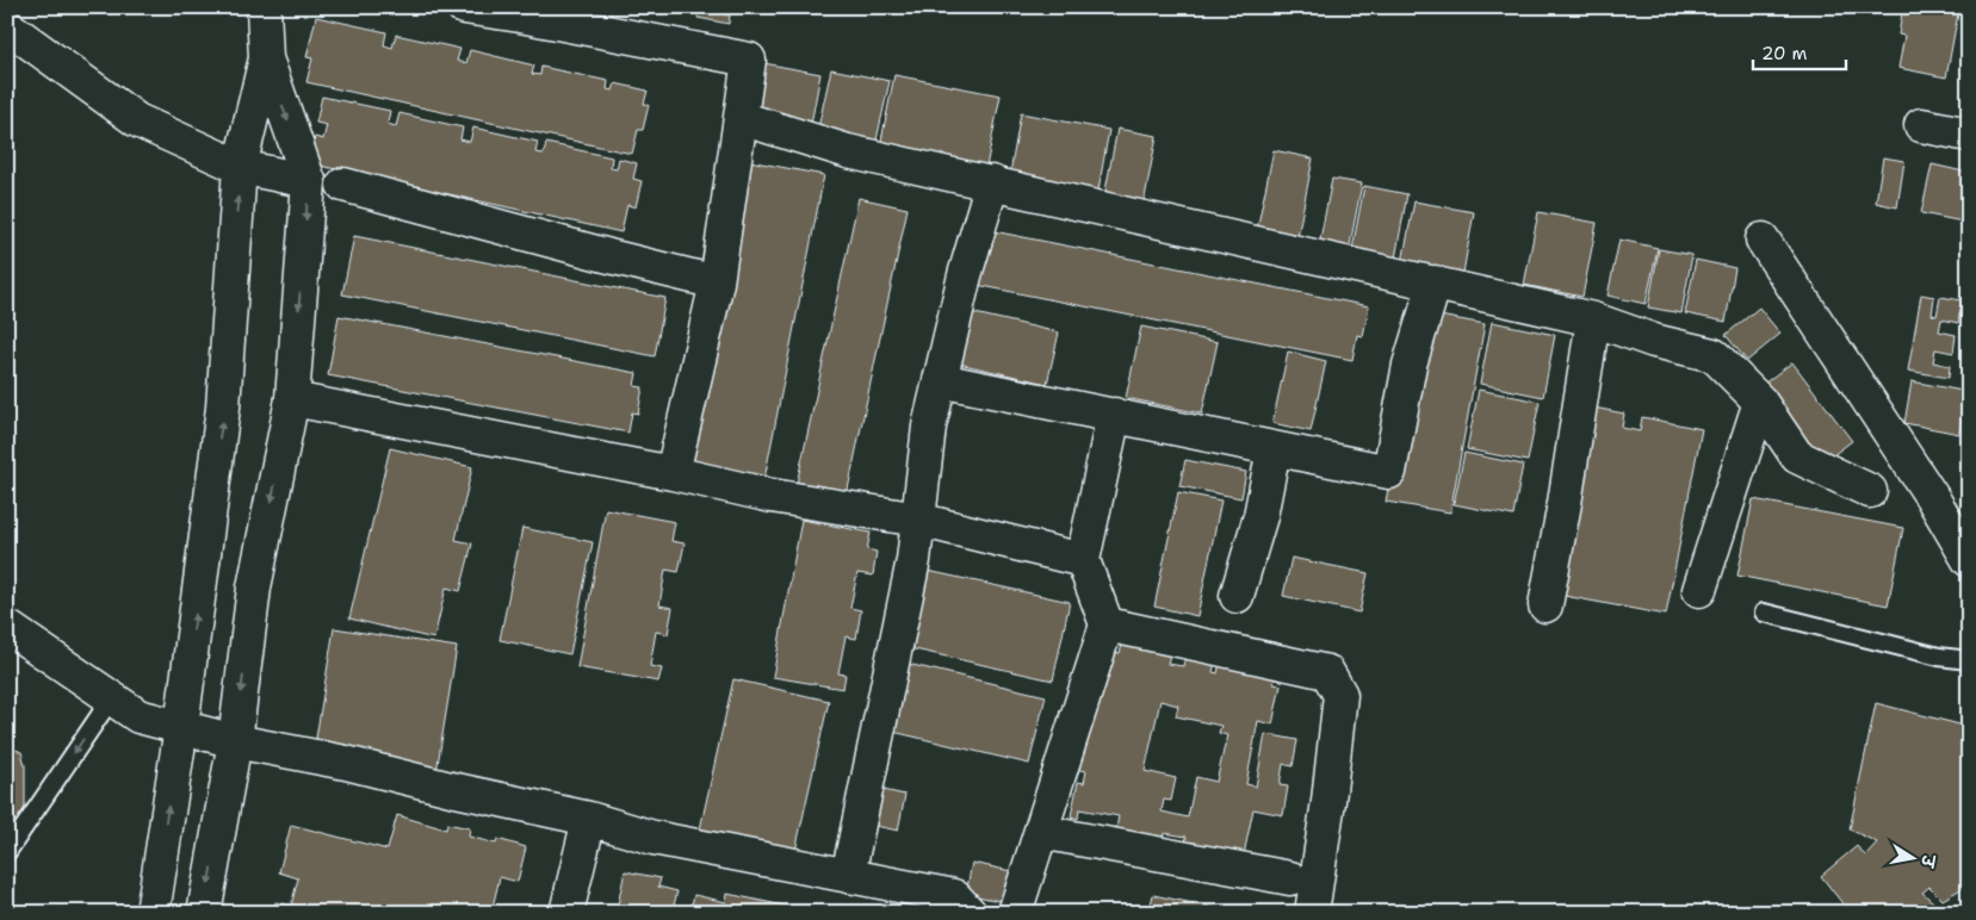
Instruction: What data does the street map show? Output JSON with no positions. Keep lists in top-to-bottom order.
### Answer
{
  "scale_bar": "20 m",
  "north": "right"
}
